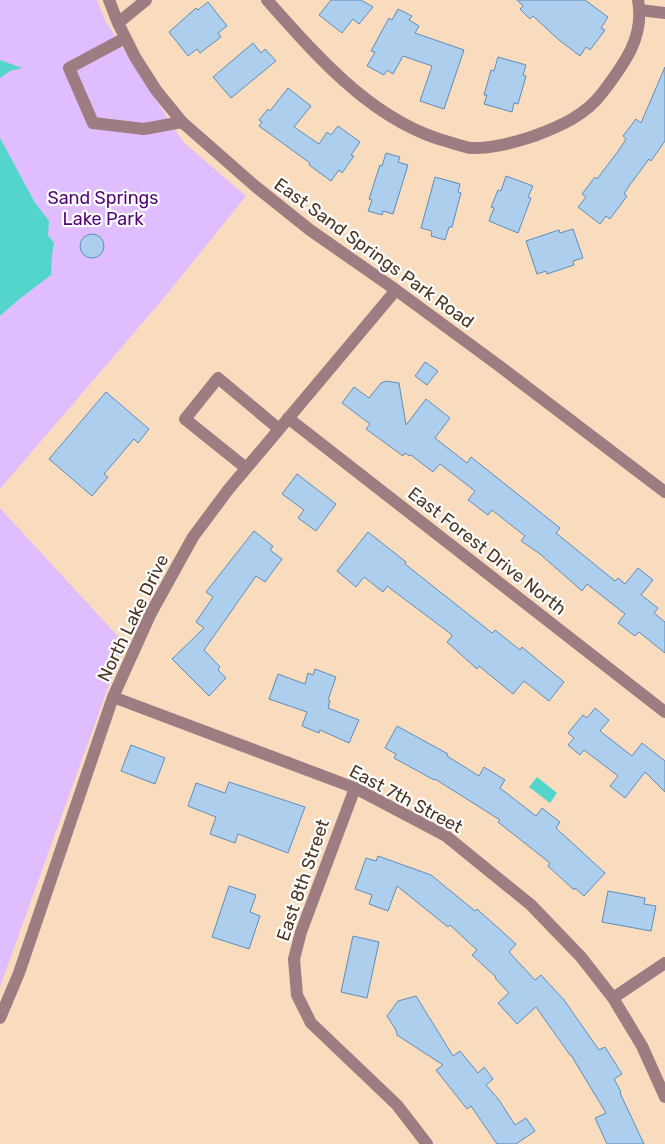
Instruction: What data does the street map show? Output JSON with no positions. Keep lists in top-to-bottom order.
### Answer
{
  "streets": {
    "street": [
      "East Sand Springs Park Road",
      "East Forest Drive North",
      "North Lake Drive",
      "East 7th Street",
      "East 8th Street"
    ]
  },
  "crossings": [
    ["East Sand Springs Park Road", "North Lake Drive"],
    ["East Forest Drive North", "North Lake Drive"],
    ["North Lake Drive", "East 7th Street"],
    ["East 7th Street", "East 8th Street"]
  ],
  "parks": ["Sand Springs Lake Park"]
}
